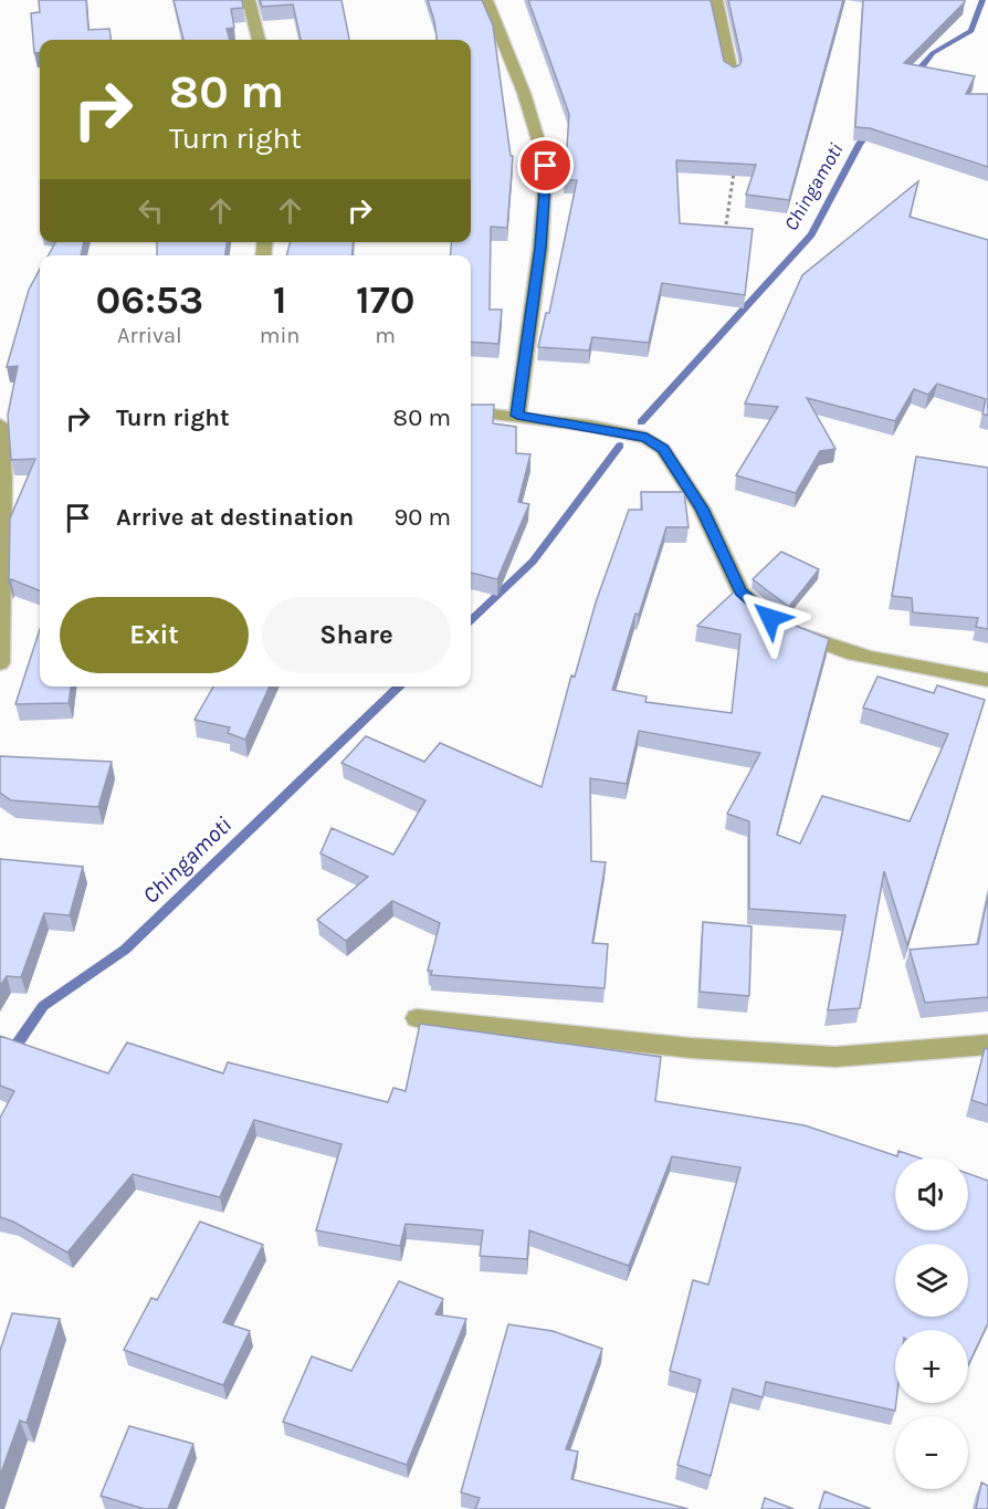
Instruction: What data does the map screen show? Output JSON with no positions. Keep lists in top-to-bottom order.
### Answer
{
  "water": ["Chingamoti"],
  "page": {
    "turn": ["80 m", "Turn right"],
    "eta": [
      "06:53",
      "Arrival",
      "1",
      "min",
      "170",
      "m"
    ],
    "list": [
      {
        "name": "Turn right",
        "value": "80 m"
      },
      {
        "name": "Arrive at destination",
        "value": "90 m"
      }
    ],
    "buttons": ["Exit", "Share"],
    "map_buttons": ["+", "−"]
  }
}
